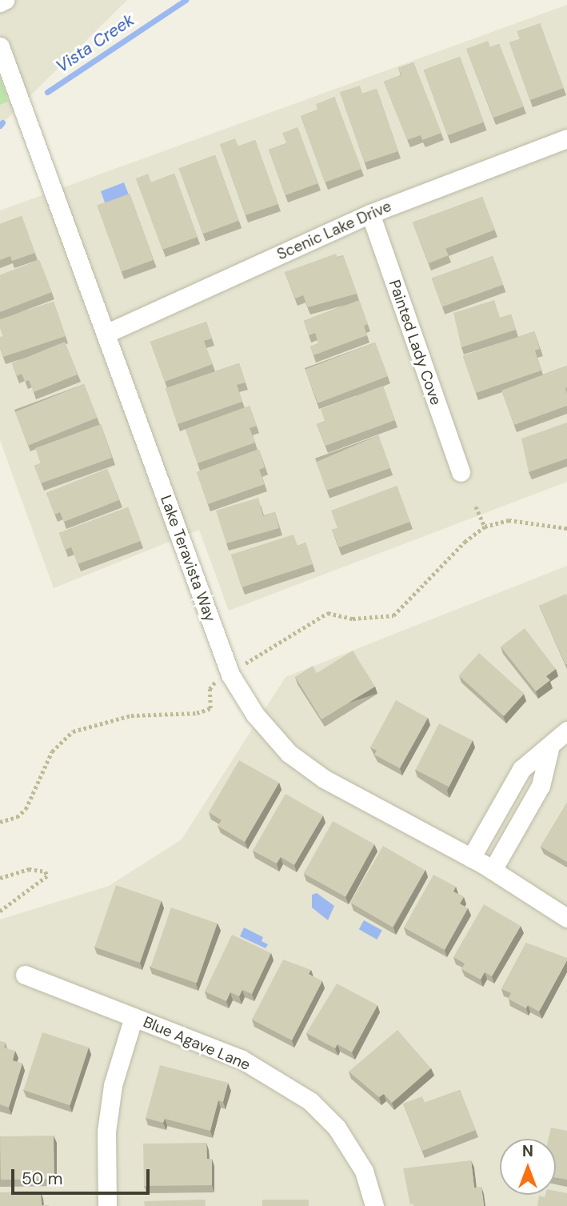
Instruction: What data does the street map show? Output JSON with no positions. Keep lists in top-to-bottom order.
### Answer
{
  "streets": {
    "street": [
      "Scenic Lake Drive",
      "Painted Lady Cove",
      "Lake Teravista Way",
      "Blue Agave Lane"
    ]
  },
  "crossings": [
    ["Scenic Lake Drive", "Painted Lady Cove"],
    ["Scenic Lake Drive", "Lake Teravista Way"]
  ],
  "water": ["Vista Creek"],
  "scale_bar": "50 m",
  "north": "top"
}
